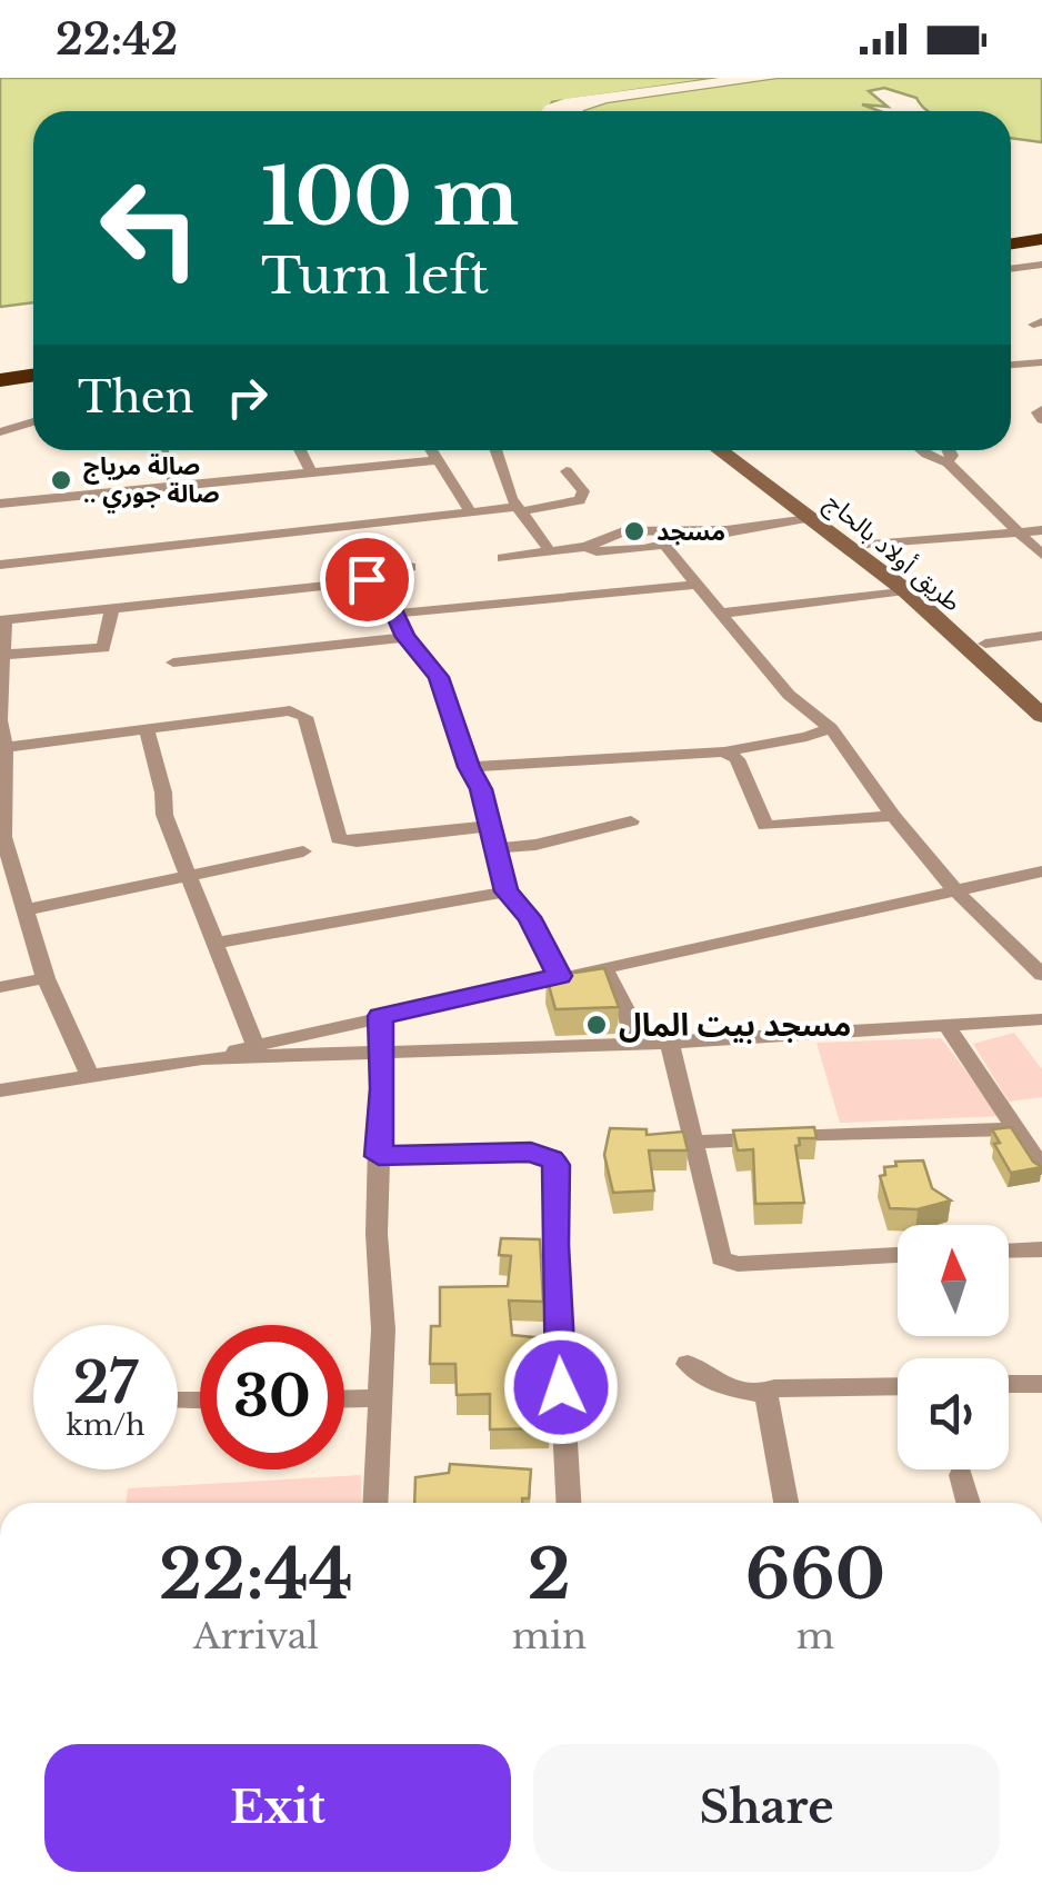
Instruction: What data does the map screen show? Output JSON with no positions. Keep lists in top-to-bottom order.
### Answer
{
  "streets": {
    "main road": ["طريق أولاد بالحاج"]
  },
  "places": ["صالة مرياج .. صالة جوري", "مسجد", "مسجد بيت المال"],
  "north": "top",
  "page": {
    "status": "22:42",
    "turn": ["100 m", "Turn left"],
    "then": "Then",
    "speed": "27 km/h",
    "limit": "30",
    "eta": [
      "22:44",
      "Arrival",
      "2",
      "min",
      "660",
      "m"
    ],
    "buttons": ["Exit", "Share"]
  }
}
